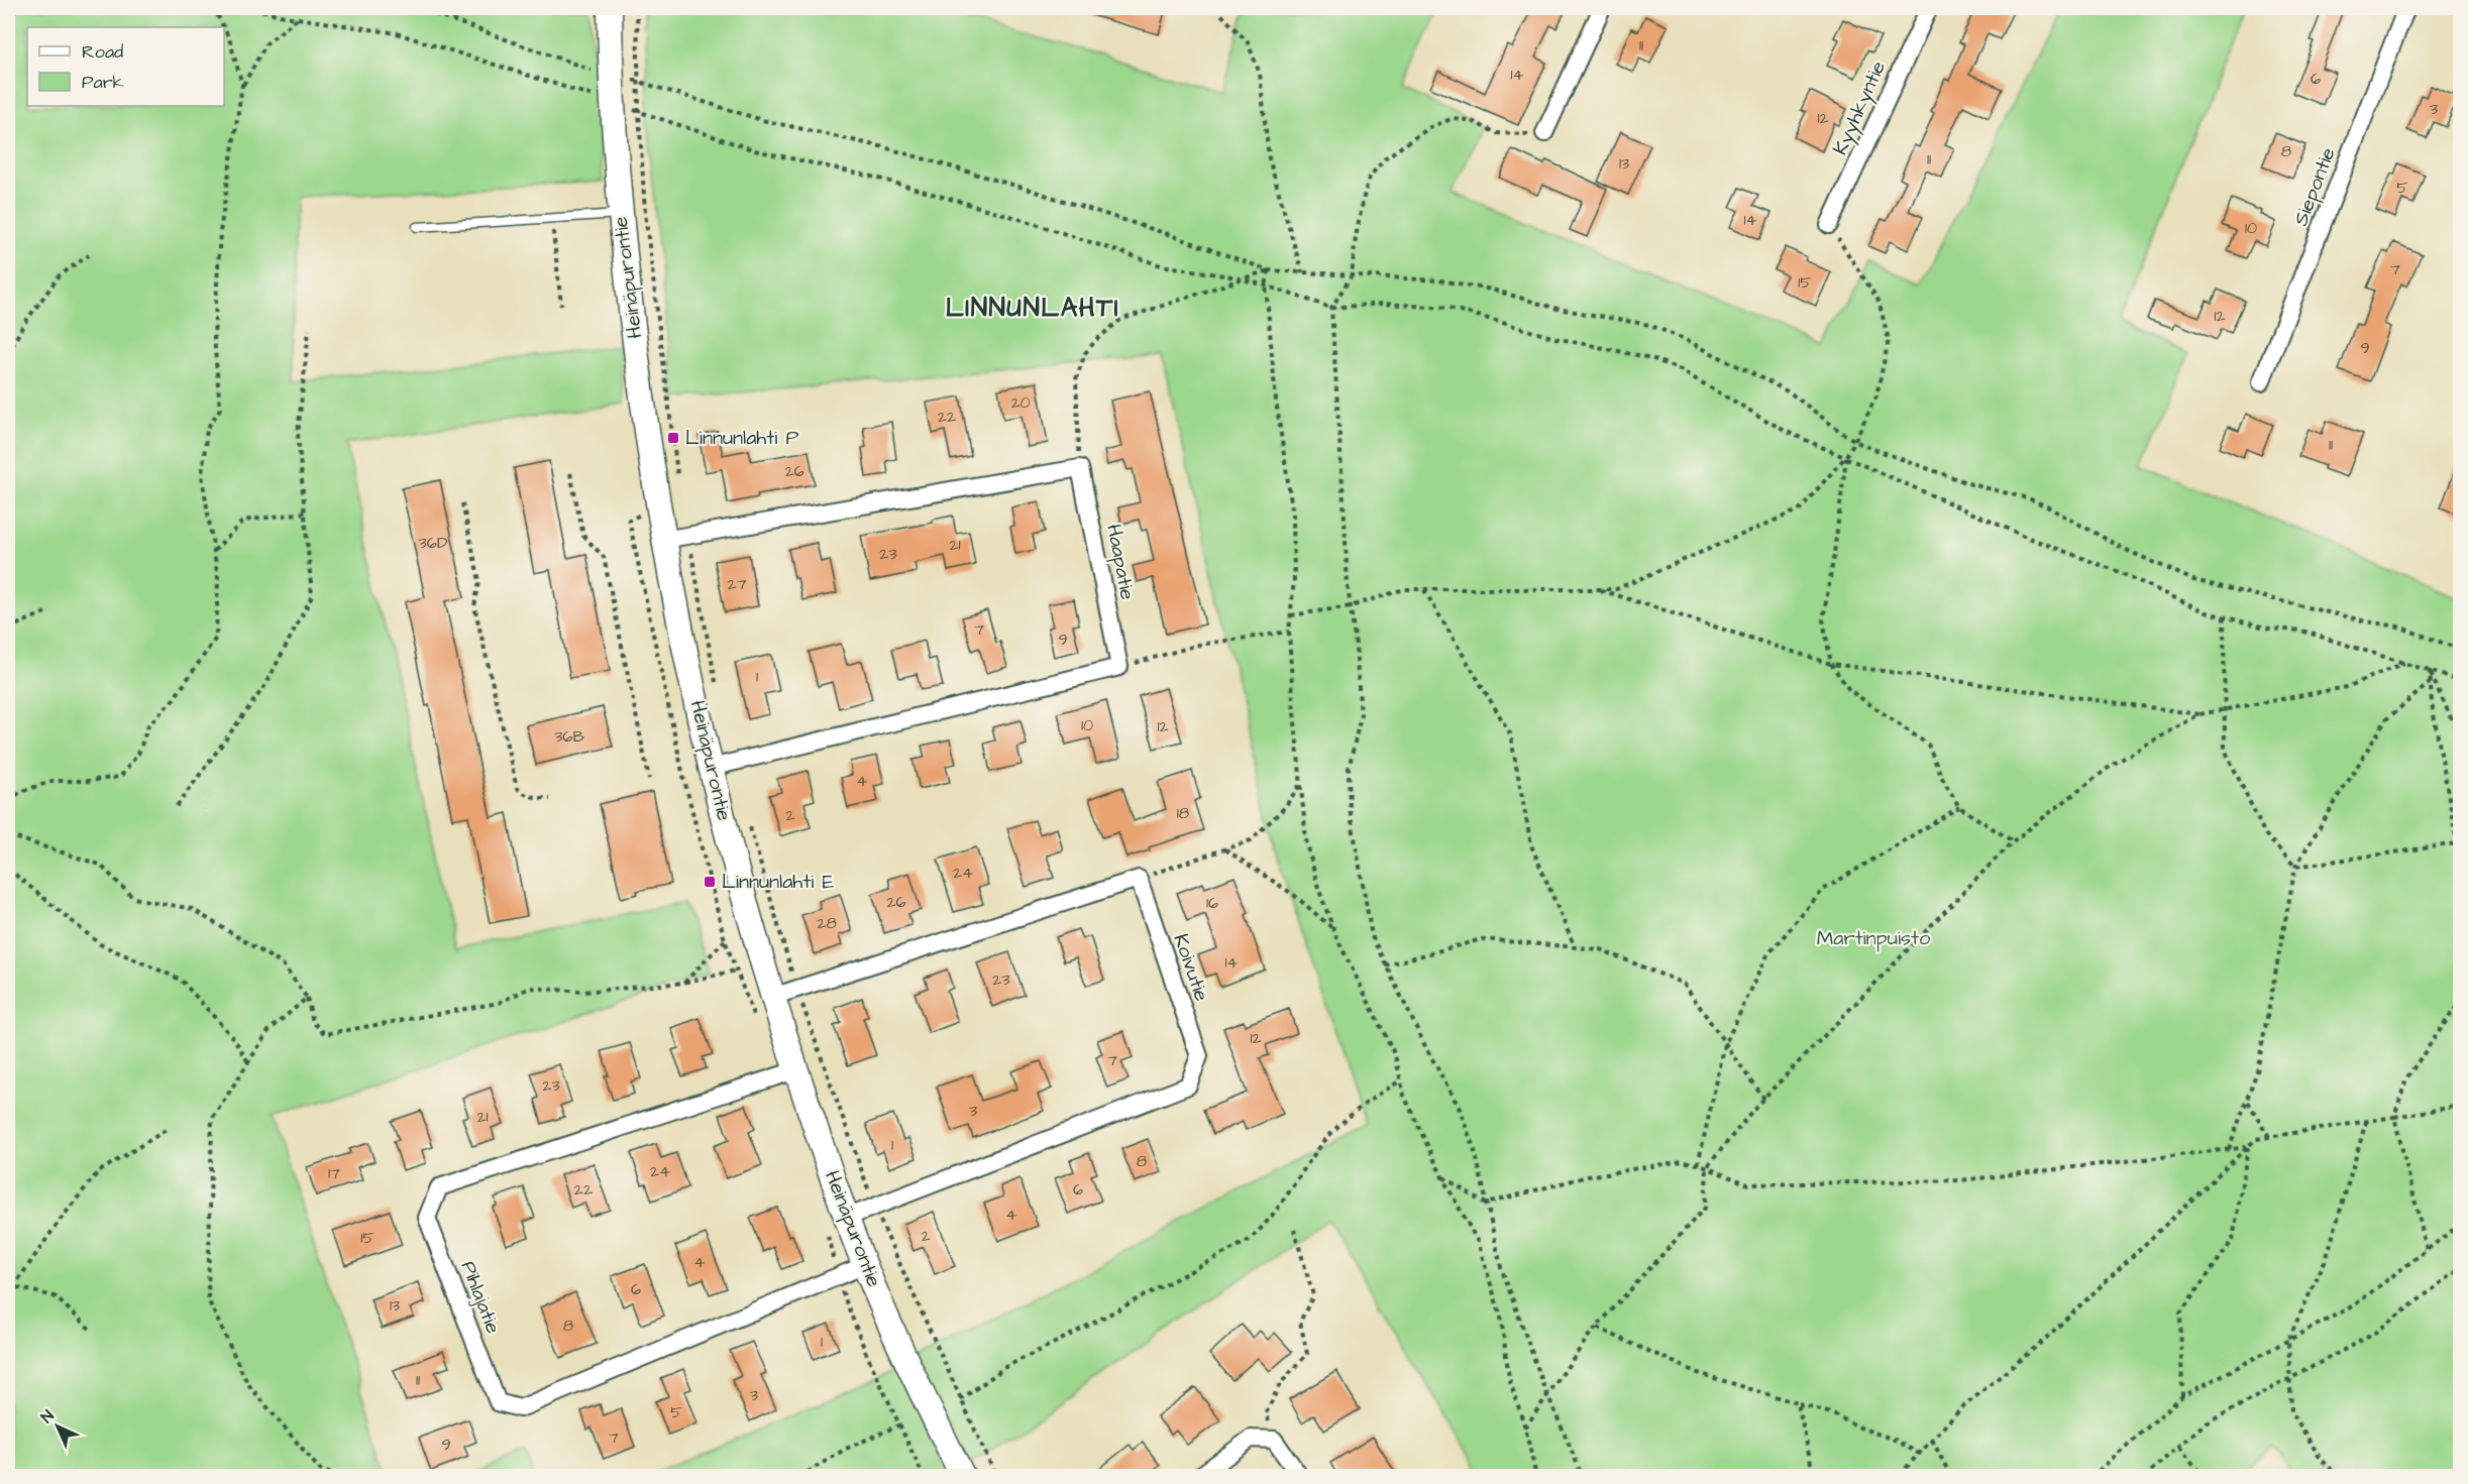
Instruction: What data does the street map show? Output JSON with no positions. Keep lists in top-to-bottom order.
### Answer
{
  "streets": {
    "street": [
      "Kyyhkyntie",
      "Siepontie",
      "Heinäpurontie",
      "Haapatie",
      "Koivutie",
      "Pihlajatie"
    ]
  },
  "crossings": [
    ["Heinäpurontie", "Koivutie"],
    ["Heinäpurontie", "Pihlajatie"]
  ],
  "districts": ["LINNUNLAHTI"],
  "parks": ["Martinpuisto"],
  "places": {
    "transit": ["Linnunlahti P", "Linnunlahti E"]
  },
  "house_numbers": [
    "11",
    "14",
    "6",
    "3",
    "12",
    "8",
    "11",
    "13",
    "5",
    "14",
    "10",
    "7",
    "15",
    "12",
    "9",
    "20",
    "22",
    "11",
    "26",
    "36D",
    "21",
    "23",
    "27",
    "7",
    "9",
    "1",
    "10",
    "12",
    "36B",
    "4",
    "18",
    "2",
    "24",
    "26",
    "16",
    "28",
    "14",
    "23",
    "12",
    "7",
    "23",
    "3",
    "21",
    "1",
    "8",
    "24",
    "17",
    "22",
    "6",
    "4",
    "2",
    "15",
    "4",
    "6",
    "13",
    "8",
    "1",
    "11",
    "3",
    "5",
    "7",
    "9"
  ],
  "legend": ["Road", "Park"],
  "north": "top left"
}
